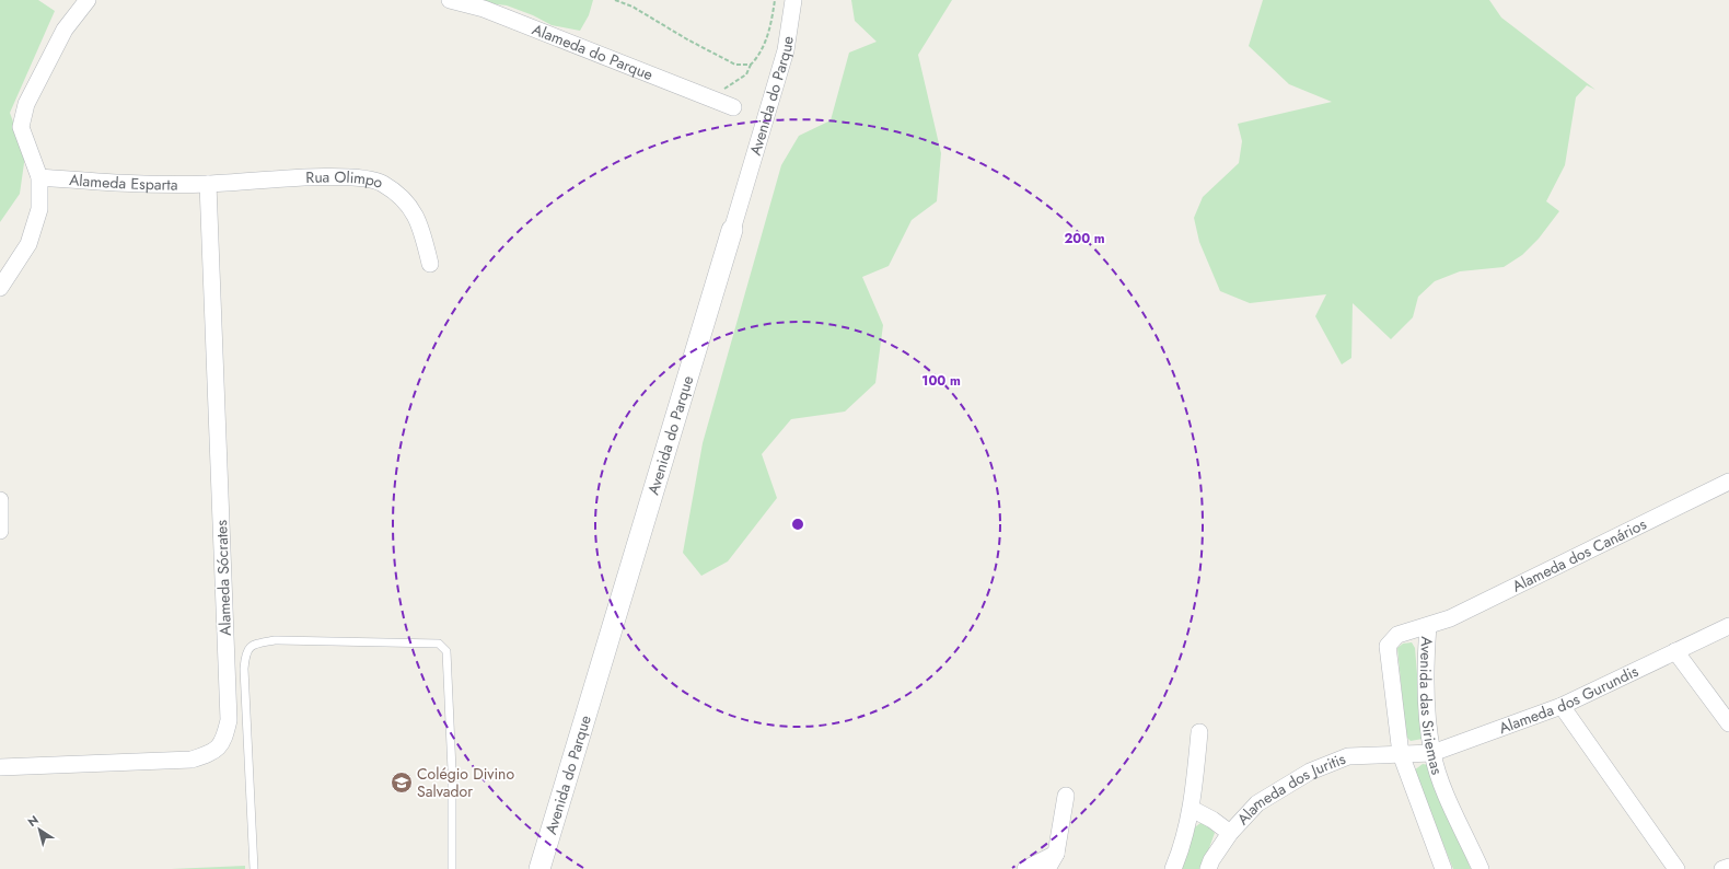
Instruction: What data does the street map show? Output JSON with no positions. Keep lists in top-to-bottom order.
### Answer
{
  "streets": {
    "street": [
      "Alameda do Parque",
      "Avenida do Parque",
      "Alameda Esparta",
      "Rua Olimpo",
      "Alameda dos Canários",
      "Alameda Sócrates",
      "Alameda dos Gurundis",
      "Avenida das Siriemas",
      "Alameda dos Juritis"
    ]
  },
  "crossings": [
    ["Alameda Esparta", "Rua Olimpo"],
    ["Alameda Esparta", "Alameda Sócrates"],
    ["Rua Olimpo", "Alameda Sócrates"],
    ["Alameda dos Canários", "Avenida das Siriemas"],
    ["Alameda dos Gurundis", "Avenida das Siriemas"],
    ["Alameda dos Gurundis", "Alameda dos Juritis"],
    ["Avenida das Siriemas", "Alameda dos Juritis"]
  ],
  "places": {
    "school or university": ["Colégio Divino Salvador"]
  },
  "north": "top left",
  "rings": ["200 m", "100 m"]
}
